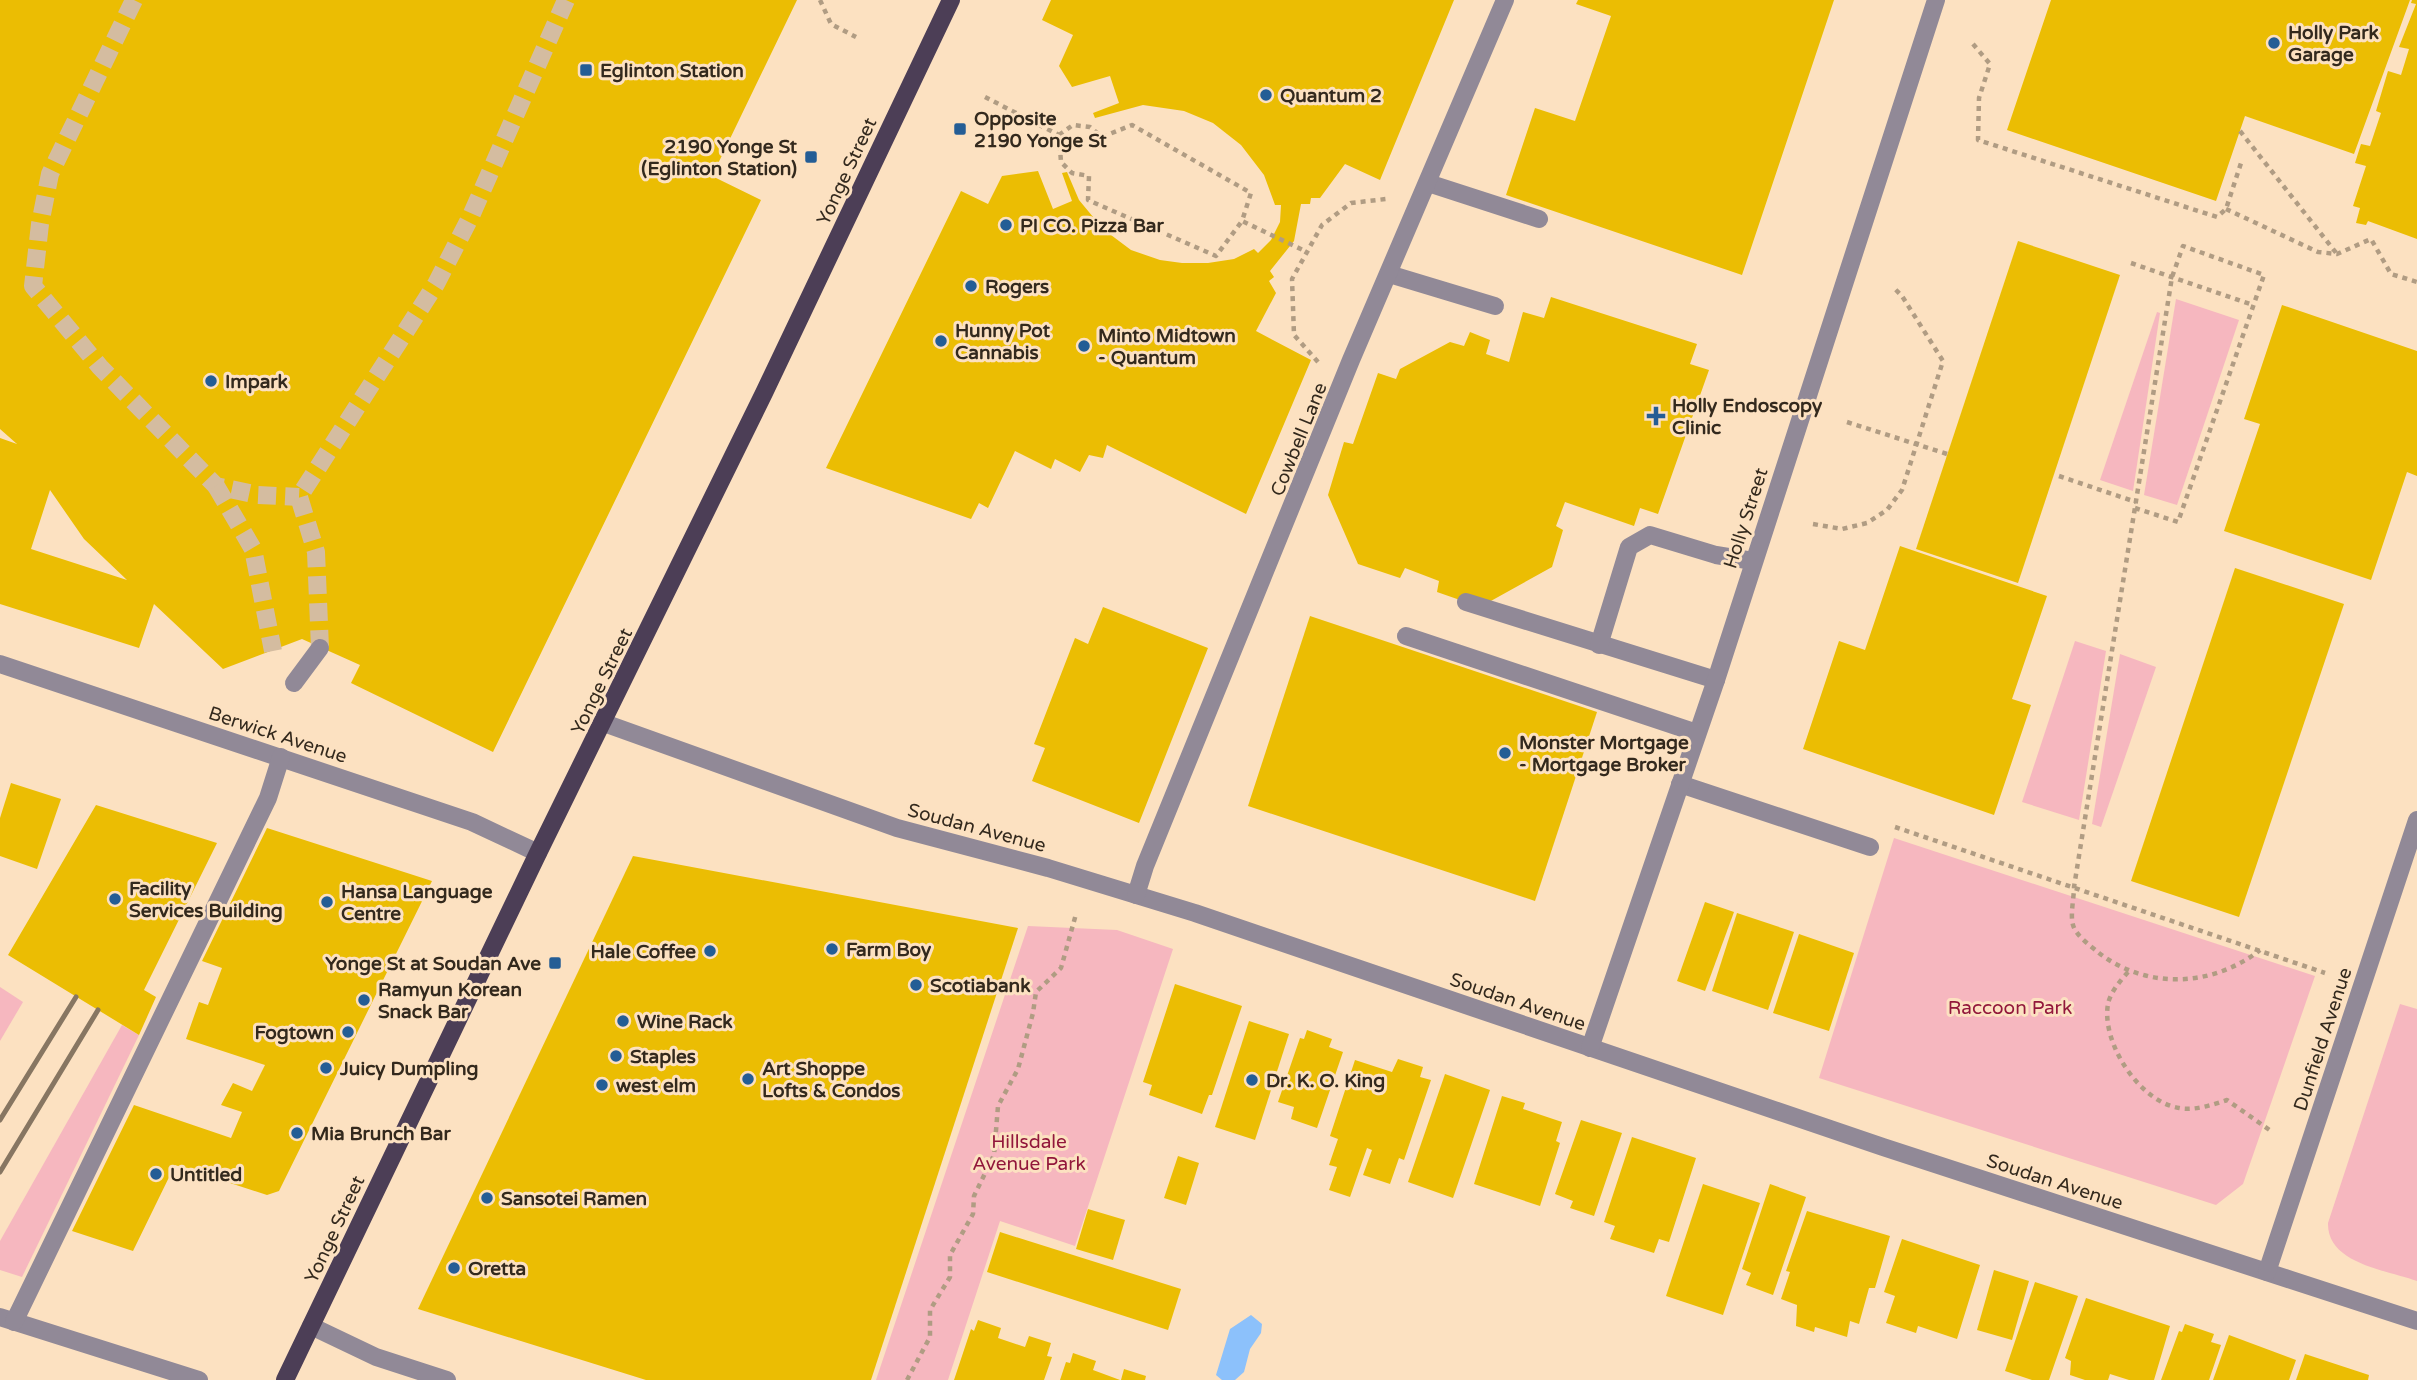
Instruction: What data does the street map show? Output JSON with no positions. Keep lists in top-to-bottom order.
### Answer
{
  "streets": {
    "main road": ["Yonge Street"],
    "street": [
      "Cowbell Lane",
      "Holly Street",
      "Berwick Avenue",
      "Soudan Avenue",
      "Dunfield Avenue"
    ]
  },
  "crossings": [
    ["Yonge Street", "Berwick Avenue"],
    ["Yonge Street", "Soudan Avenue"],
    ["Cowbell Lane", "Soudan Avenue"],
    ["Holly Street", "Soudan Avenue"],
    ["Soudan Avenue", "Dunfield Avenue"]
  ],
  "parks": ["Raccoon Park", "Hillsdale Avenue Park"],
  "places": {
    "other": [
      "Holly Park Garage",
      "Quantum 2",
      "PI CO. Pizza Bar",
      "Rogers",
      "Hunny Pot Cannabis",
      "Minto Midtown - Quantum",
      "Impark",
      "Monster Mortgage - Mortgage Broker",
      "Facility Services Building",
      "Hansa Language Centre",
      "Farm Boy",
      "Hale Coffee",
      "Scotiabank",
      "Ramyun Korean Snack Bar",
      "Wine Rack",
      "Fogtown",
      "Staples",
      "Juicy Dumpling",
      "Art Shoppe Lofts & Condos",
      "Dr. K. O. King",
      "west elm",
      "Mia Brunch Bar",
      "Untitled",
      "Sansotei Ramen",
      "Oretta"
    ],
    "transit": [
      "Eglinton Station",
      "Opposite 2190 Yonge St",
      "2190 Yonge St (Eglinton Station)",
      "Yonge St at Soudan Ave"
    ],
    "health": ["Holly Endoscopy Clinic"]
  }
}
